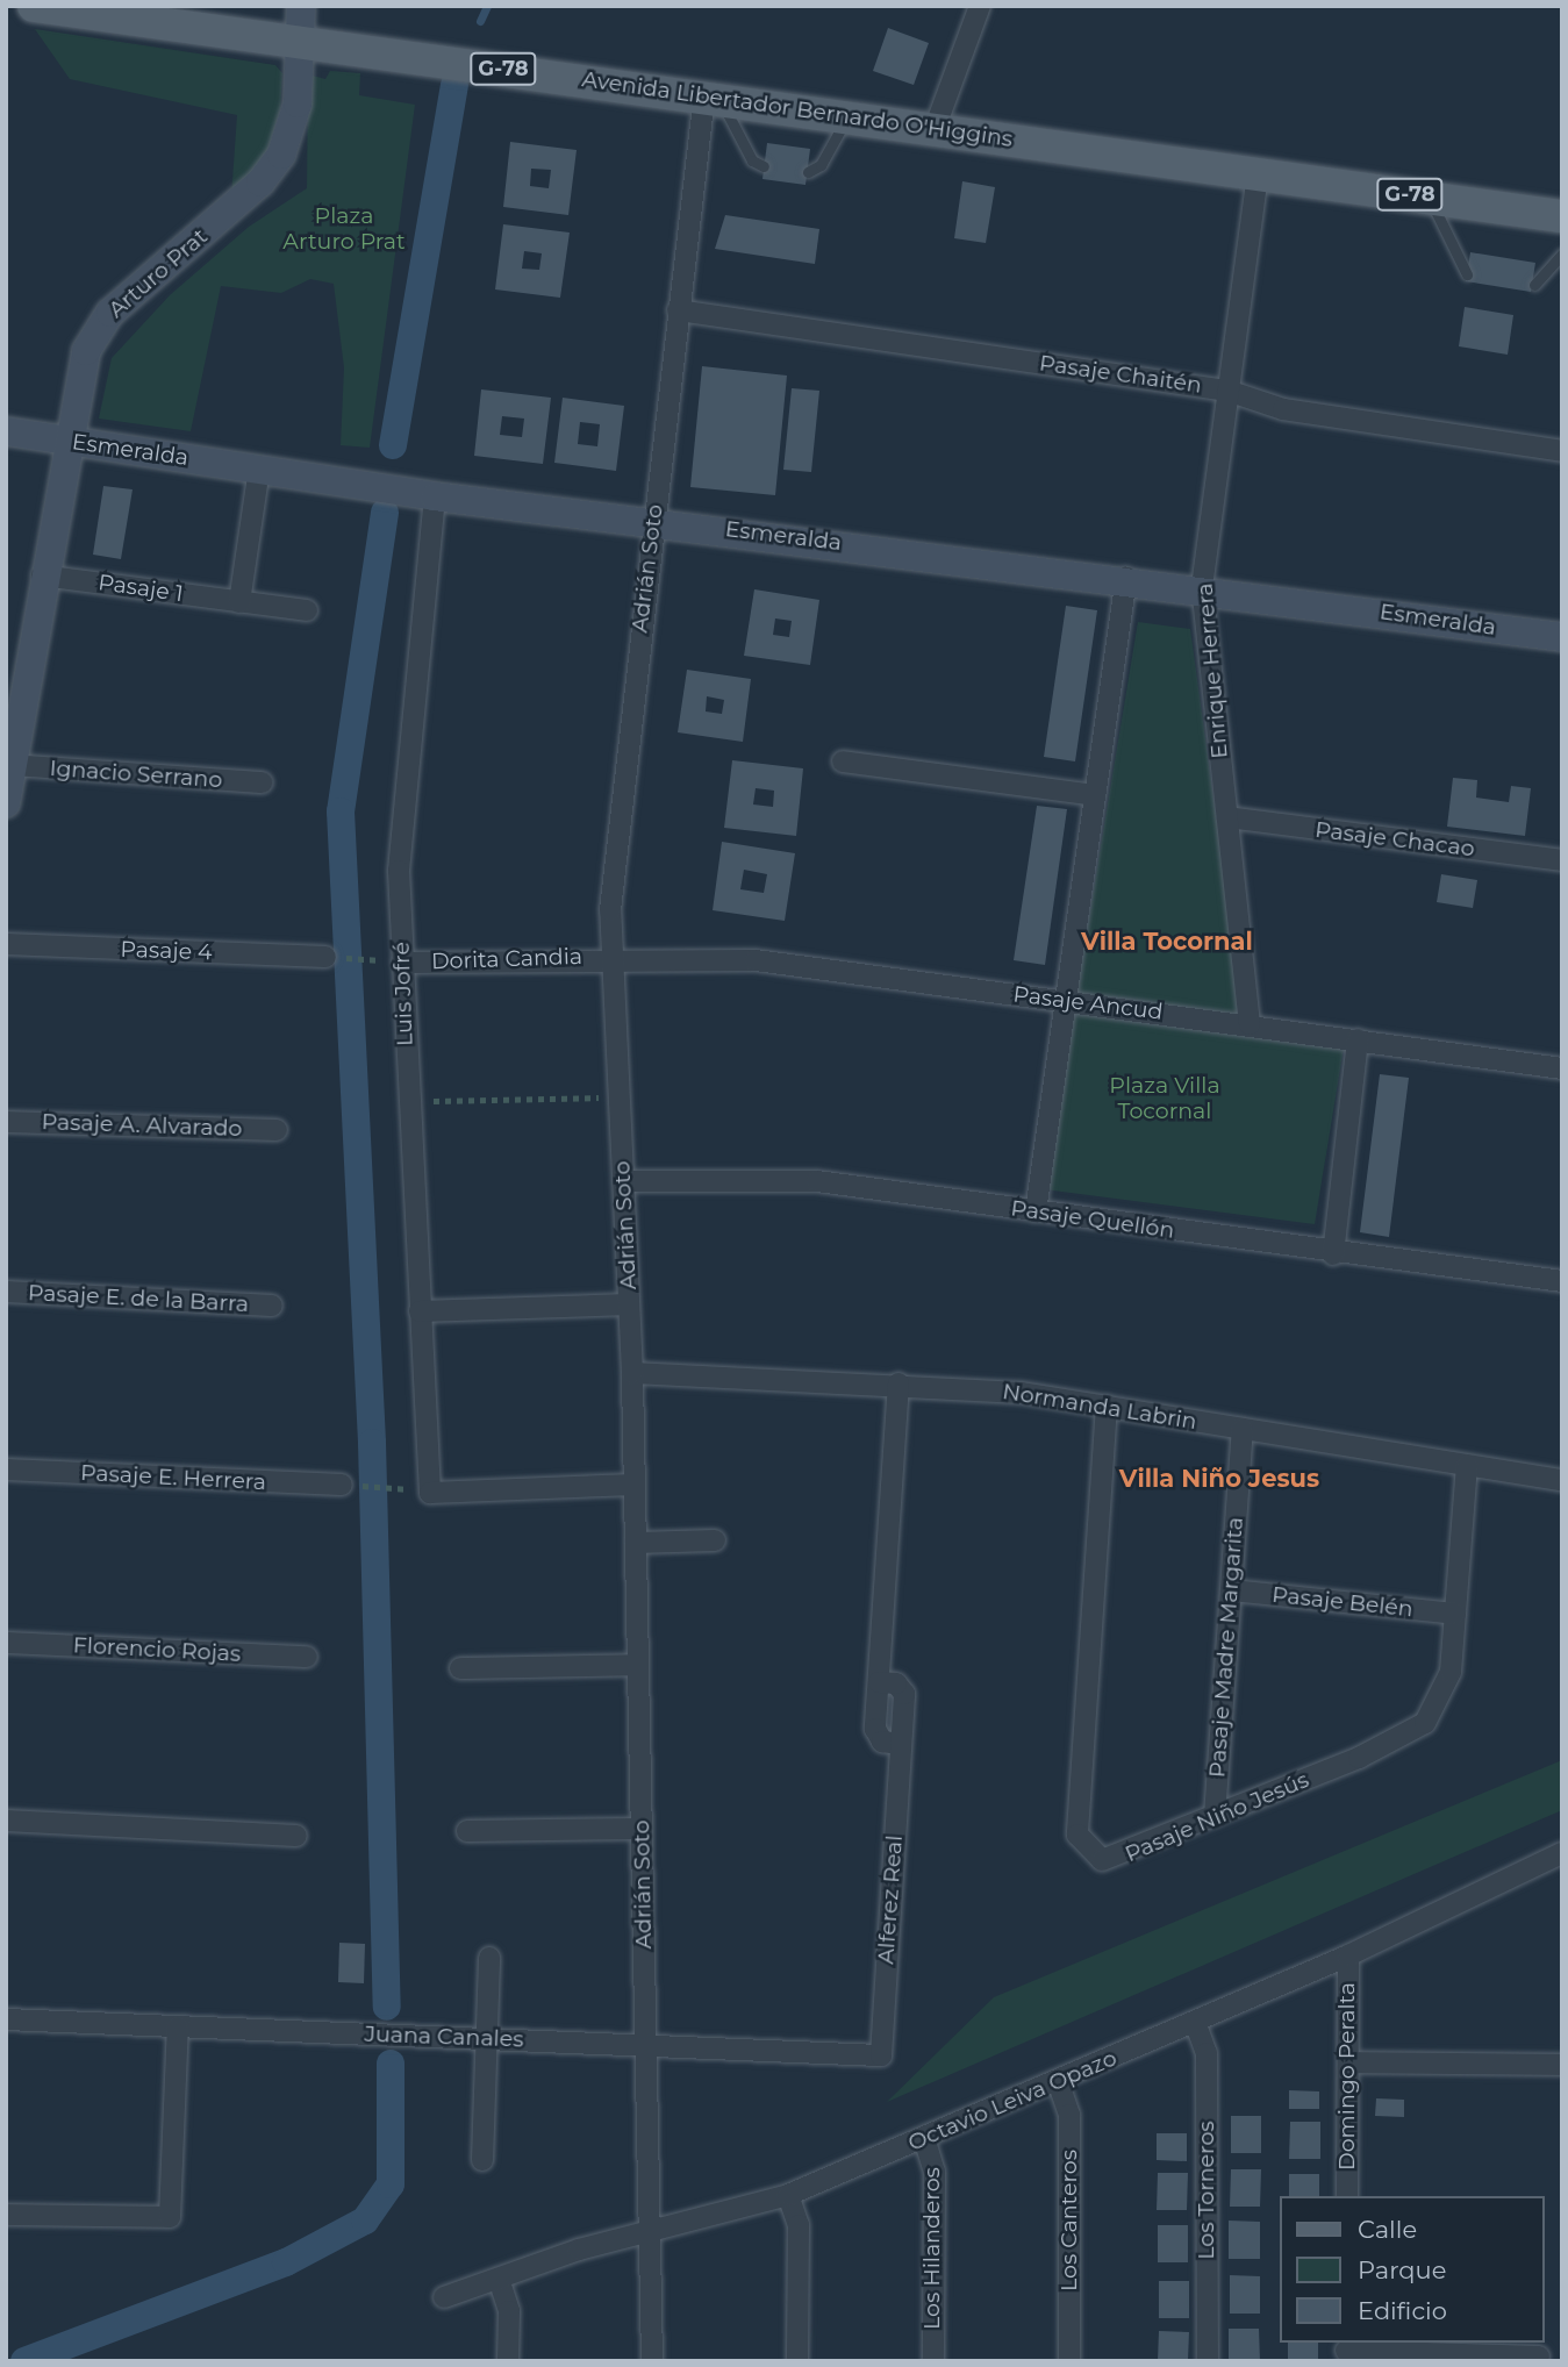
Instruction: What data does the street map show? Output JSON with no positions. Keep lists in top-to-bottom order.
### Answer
{
  "streets": {
    "main road": [
      "G-78",
      "Avenida Libertador Bernardo O'Higgins",
      "Arturo Prat",
      "Esmeralda"
    ],
    "street": [
      "Pasaje Chaitén",
      "Adrián Soto",
      "Pasaje 1",
      "Enrique Herrera",
      "Ignacio Serrano",
      "Pasaje Chacao",
      "Pasaje 4",
      "Dorita Candia",
      "Luis Jofré",
      "Pasaje Ancud",
      "Pasaje A. Alvarado",
      "Pasaje Quellón",
      "Pasaje E. de la Barra",
      "Normanda Labrin",
      "Pasaje E. Herrera",
      "Pasaje Belén",
      "Pasaje Madre Margarita",
      "Florencio Rojas",
      "Pasaje Niño Jesús",
      "Alferez Real",
      "Juana Canales",
      "Domingo Peralta",
      "Octavio Leiva Opazo",
      "Los Torneros",
      "Los Canteros",
      "Los Hilanderos"
    ]
  },
  "crossings": [
    ["Avenida Libertador Bernardo O'Higgins", "Arturo Prat"],
    ["Avenida Libertador Bernardo O'Higgins", "Adrián Soto"],
    ["Avenida Libertador Bernardo O'Higgins", "Enrique Herrera"],
    ["Arturo Prat", "Esmeralda"],
    ["Arturo Prat", "Pasaje 1"],
    ["Arturo Prat", "Ignacio Serrano"],
    ["Pasaje Chaitén", "Adrián Soto"],
    ["Pasaje Chaitén", "Enrique Herrera"],
    ["Esmeralda", "Adrián Soto"],
    ["Esmeralda", "Enrique Herrera"],
    ["Esmeralda", "Luis Jofré"],
    ["Adrián Soto", "Dorita Candia"],
    ["Adrián Soto", "Luis Jofré"],
    ["Adrián Soto", "Pasaje Ancud"],
    ["Adrián Soto", "Pasaje Quellón"],
    ["Adrián Soto", "Normanda Labrin"],
    ["Adrián Soto", "Juana Canales"],
    ["Adrián Soto", "Octavio Leiva Opazo"],
    ["Enrique Herrera", "Pasaje Chacao"],
    ["Enrique Herrera", "Pasaje Ancud"],
    ["Dorita Candia", "Luis Jofré"],
    ["Dorita Candia", "Pasaje Ancud"],
    ["Normanda Labrin", "Pasaje Madre Margarita"],
    ["Normanda Labrin", "Pasaje Niño Jesús"],
    ["Normanda Labrin", "Alferez Real"],
    ["Pasaje Belén", "Pasaje Madre Margarita"],
    ["Pasaje Belén", "Pasaje Niño Jesús"],
    ["Pasaje Madre Margarita", "Pasaje Niño Jesús"],
    ["Alferez Real", "Juana Canales"],
    ["Domingo Peralta", "Octavio Leiva Opazo"],
    ["Octavio Leiva Opazo", "Los Torneros"],
    ["Octavio Leiva Opazo", "Los Canteros"],
    ["Octavio Leiva Opazo", "Los Hilanderos"]
  ],
  "districts": ["Villa Tocornal", "Villa Niño Jesus"],
  "parks": ["Plaza Arturo Prat", "Plaza Villa Tocornal"],
  "legend": ["Calle", "Parque", "Edificio"]
}
